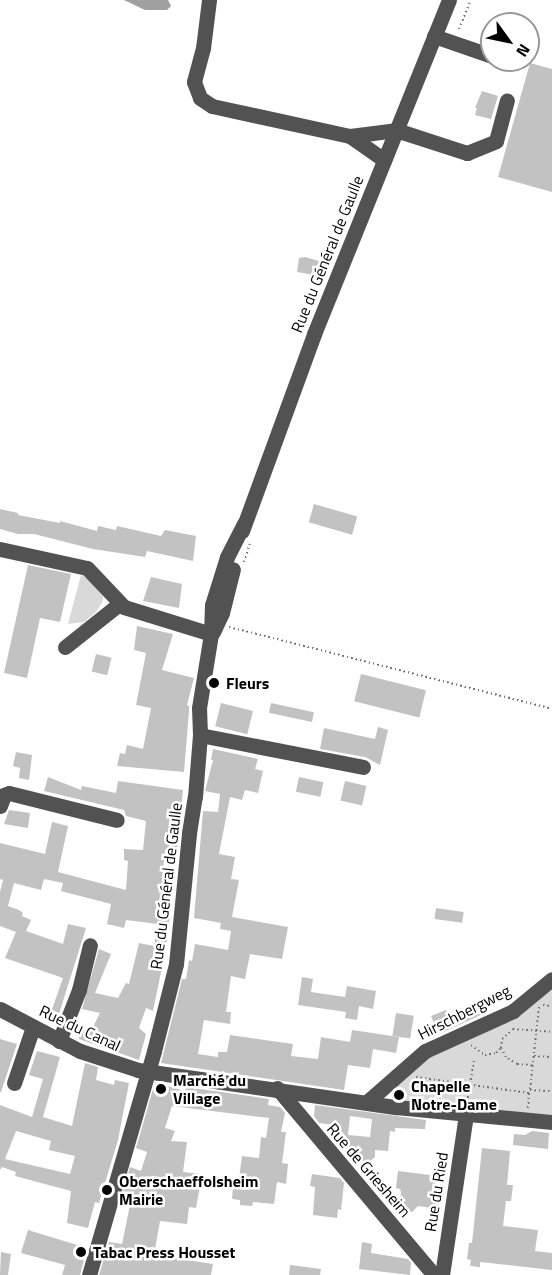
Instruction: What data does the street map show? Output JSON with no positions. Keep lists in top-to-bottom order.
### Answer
{
  "streets": {
    "street": [
      "Rue du Général de Gaulle",
      "Hirschbergweg",
      "Rue du Canal",
      "Rue de Griesheim",
      "Rue du Ried"
    ]
  },
  "crossings": [
    ["Rue du Général de Gaulle", "Rue du Canal"],
    ["Hirschbergweg", "Rue du Canal"],
    ["Rue du Canal", "Rue de Griesheim"],
    ["Rue du Canal", "Rue du Ried"]
  ],
  "places": [
    "Fleurs",
    "Marché du Village",
    "Chapelle Notre-Dame",
    "Oberschaeffolsheim Mairie",
    "Tabac Press Housset"
  ],
  "north": "bottom right"
}
